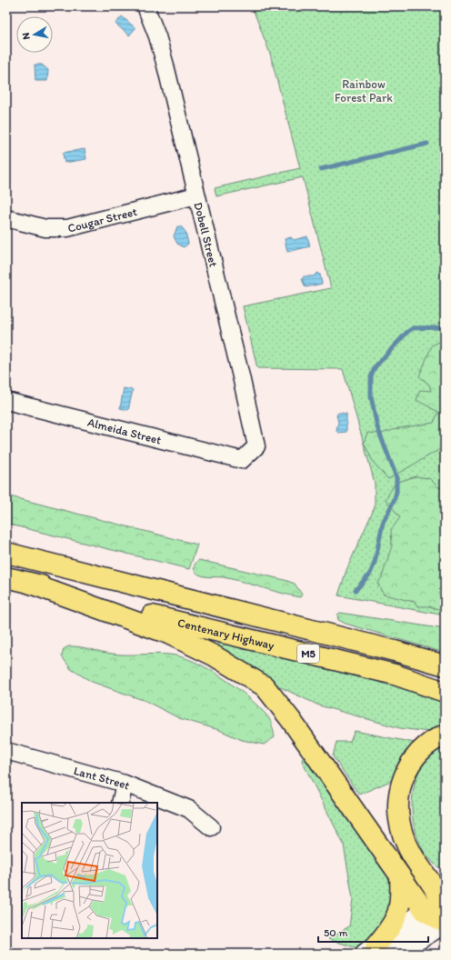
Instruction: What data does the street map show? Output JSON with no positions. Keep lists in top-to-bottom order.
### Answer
{
  "streets": {
    "highway": ["Centenary Highway", "M5"],
    "street": [
      "Cougar Street",
      "Dobell Street",
      "Almeida Street",
      "Lant Street"
    ]
  },
  "crossings": [
    ["Cougar Street", "Dobell Street"],
    ["Dobell Street", "Almeida Street"]
  ],
  "parks": ["Rainbow Forest Park"],
  "scale_bar": "50 m",
  "north": "left"
}
